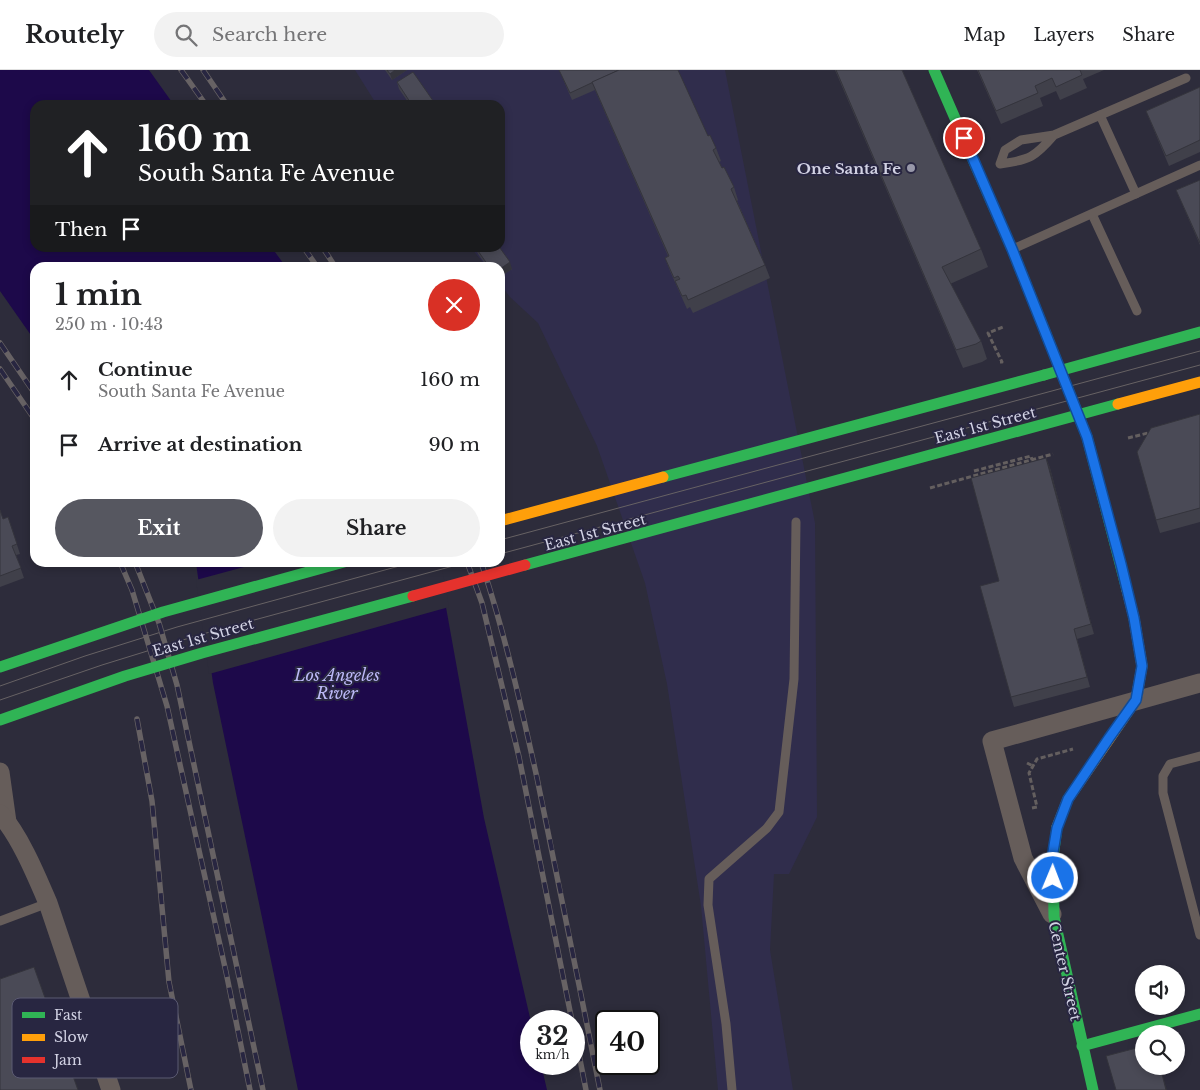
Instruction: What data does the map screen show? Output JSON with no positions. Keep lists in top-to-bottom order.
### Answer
{
  "streets": {
    "main road": ["East 1st Street", "Center Street"]
  },
  "water": ["Los Angeles River"],
  "places": ["One Santa Fe"],
  "legend": ["Fast", "Slow", "Jam"],
  "page": {
    "header": "Routely",
    "search": "Search here",
    "nav": ["Map", "Layers", "Share"],
    "turn": ["160 m", "South Santa Fe Avenue"],
    "then": "Then",
    "heading": ["1 min", "250 m · 10:43"],
    "list": [
      {
        "name": "Continue",
        "note": "South Santa Fe Avenue",
        "value": "160 m"
      },
      {
        "name": "Arrive at destination",
        "value": "90 m"
      }
    ],
    "buttons": ["Exit", "Share"],
    "speed": "32 km/h",
    "limit": "40"
  }
}
